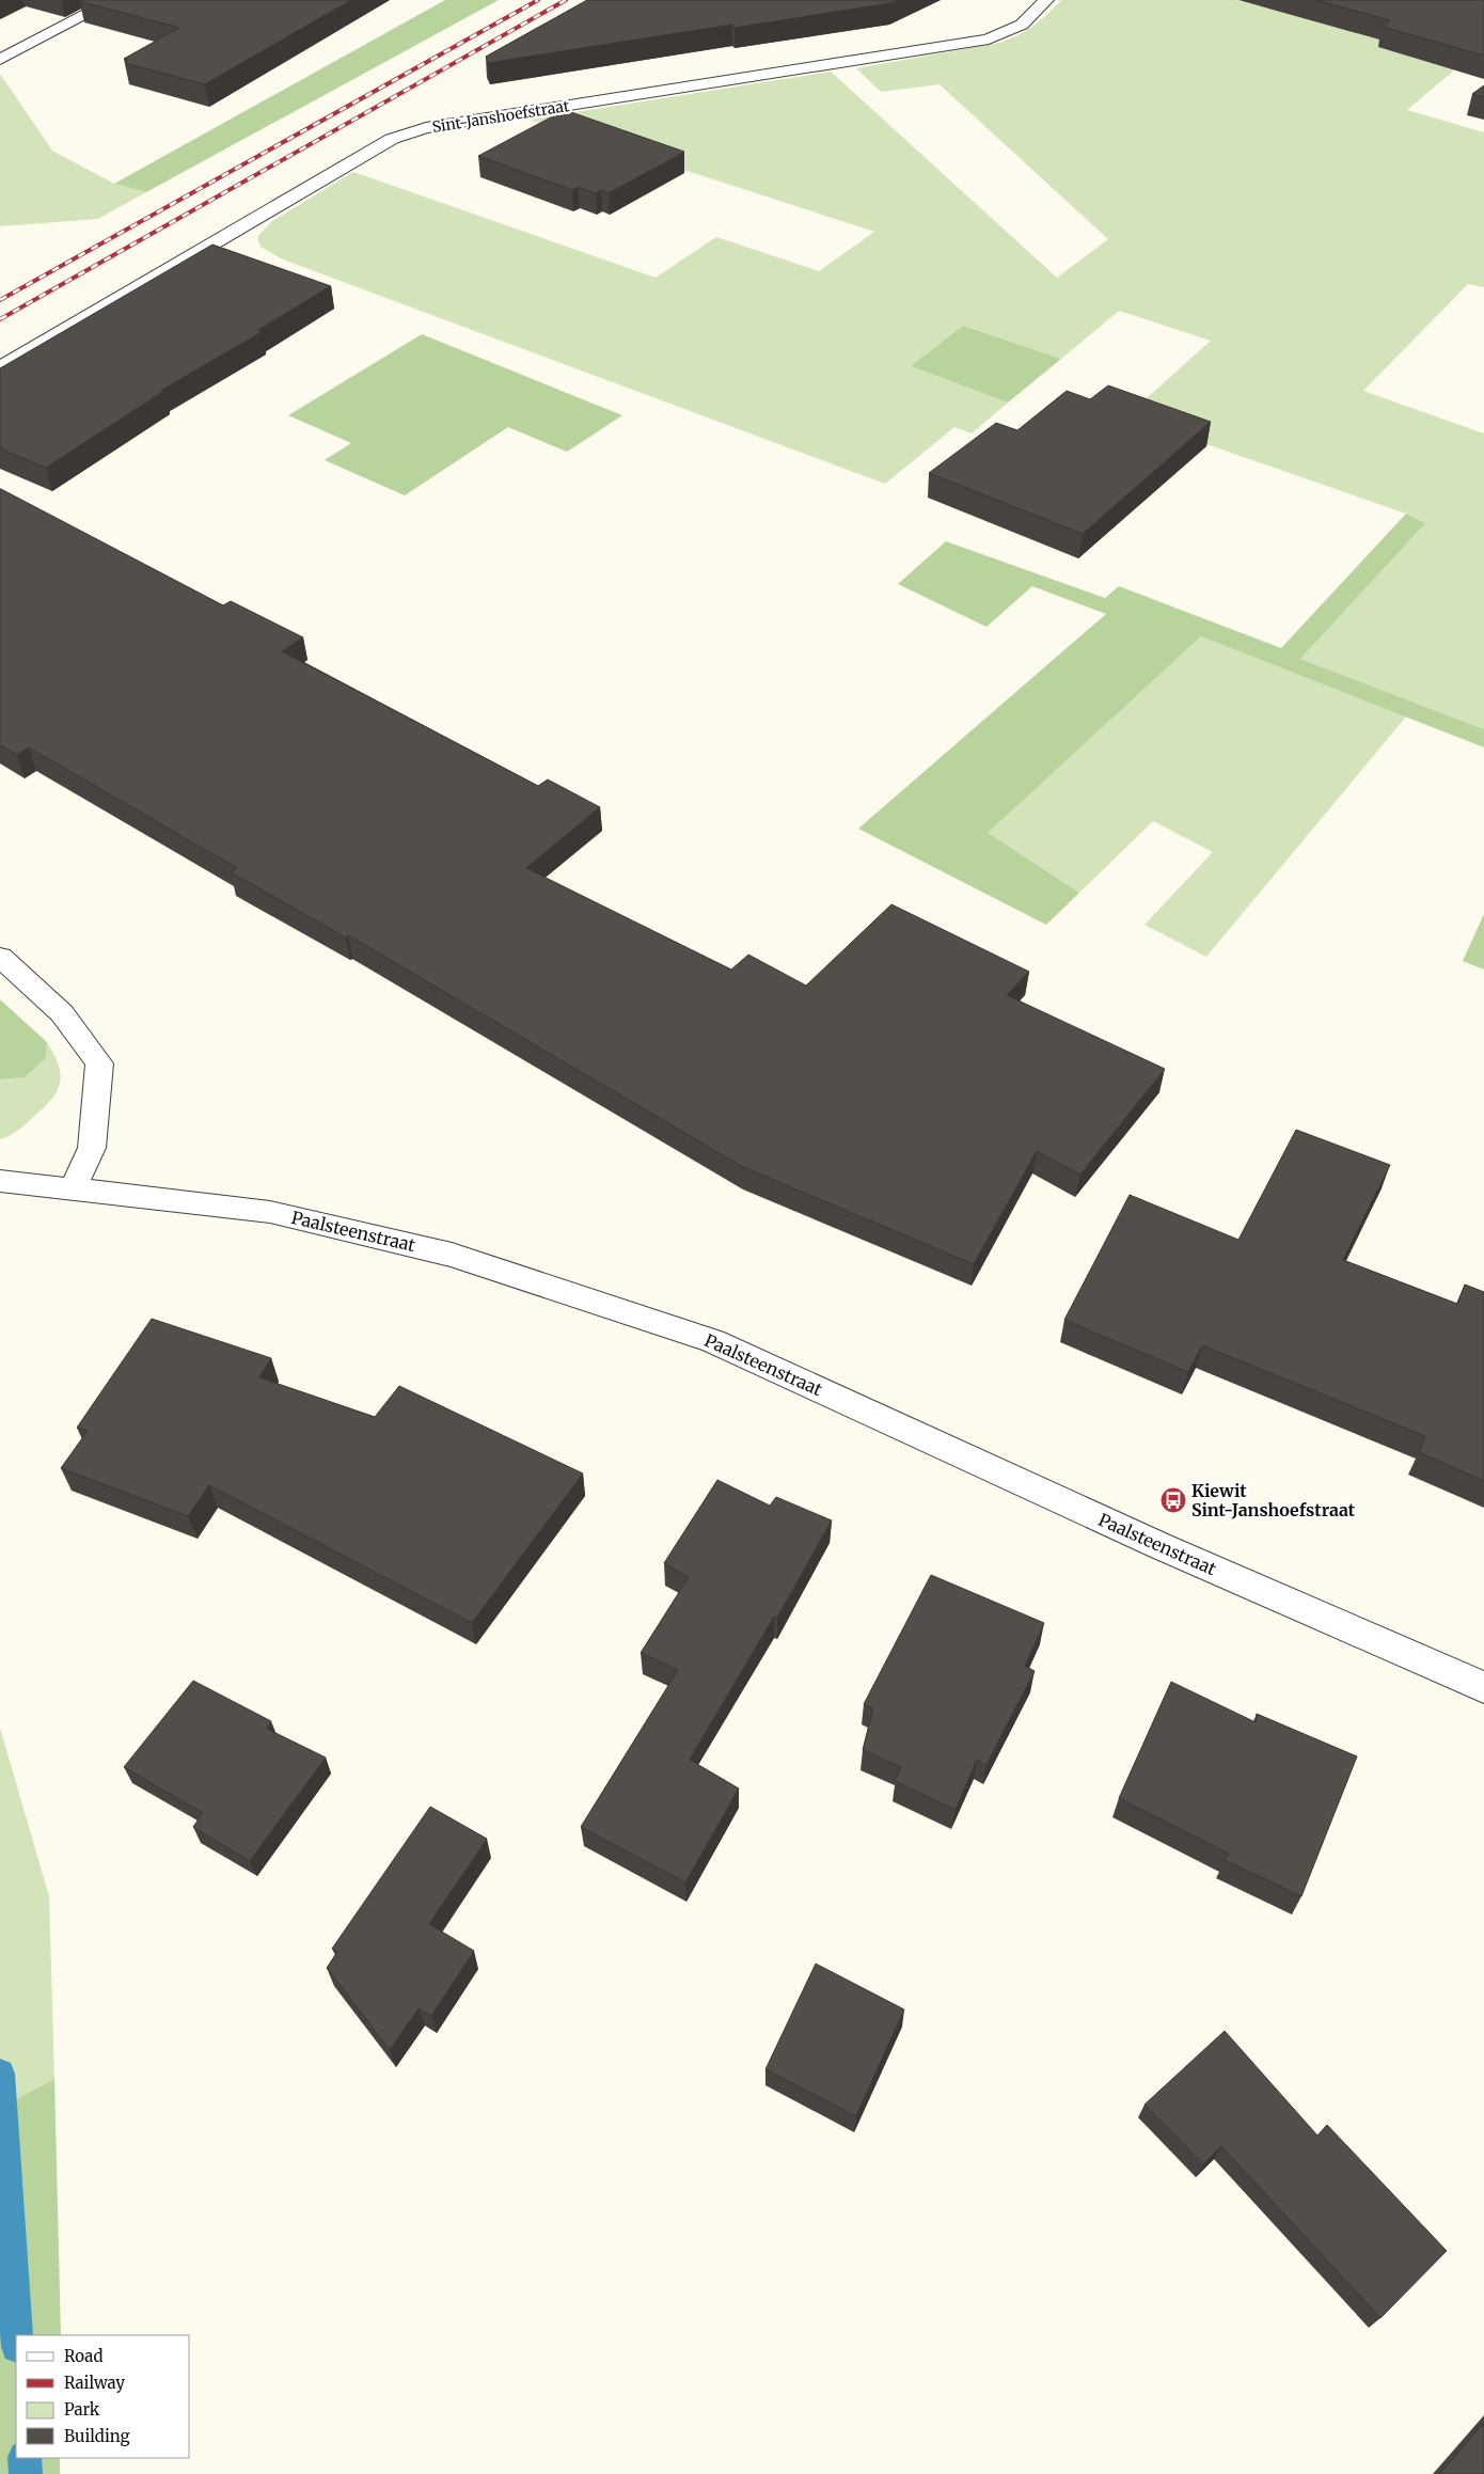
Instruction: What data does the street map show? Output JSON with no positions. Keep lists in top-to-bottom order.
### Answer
{
  "streets": {
    "street": ["Sint-Janshoefstraat", "Paalsteenstraat"]
  },
  "places": {
    "bus stop": ["Kiewit Sint-Janshoefstraat"]
  },
  "legend": [
    "Road",
    "Railway",
    "Park",
    "Building"
  ]
}
